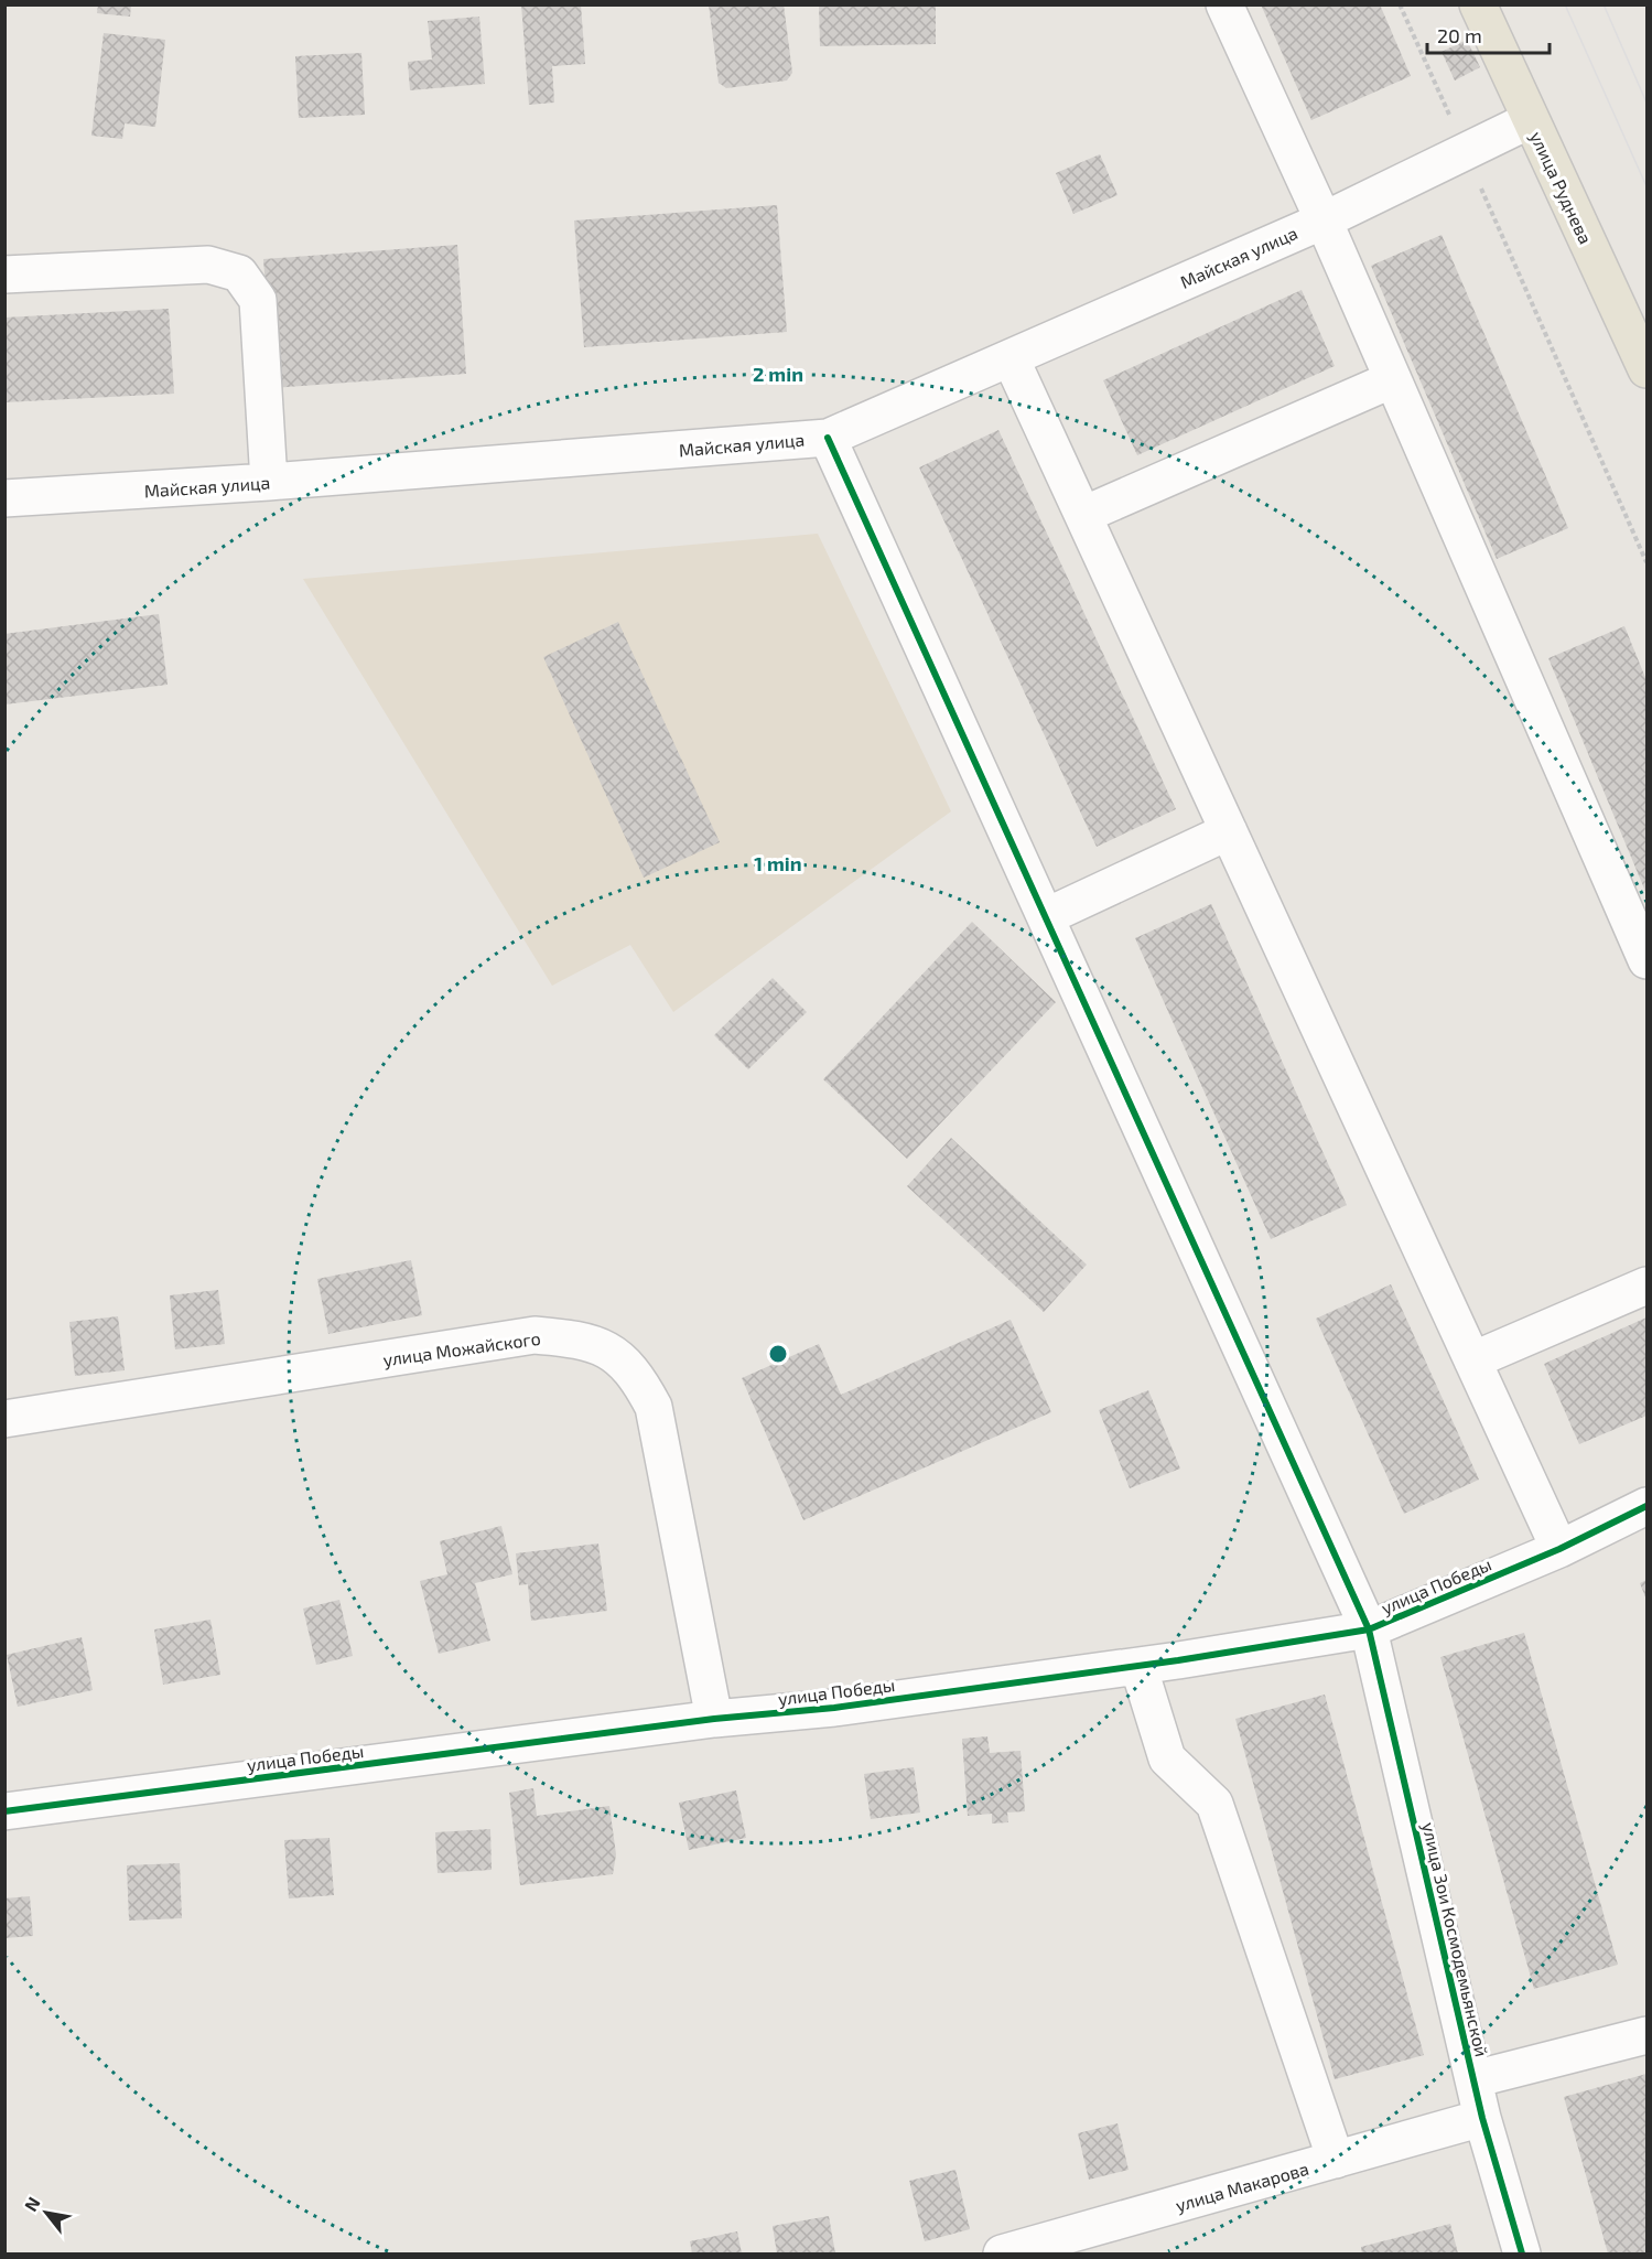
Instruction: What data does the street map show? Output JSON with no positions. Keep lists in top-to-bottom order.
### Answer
{
  "streets": {
    "main road": ["улица Руднева"],
    "street": [
      "Майская улица",
      "улица Можайского",
      "улица Победы",
      "улица Зои Космодемьянской",
      "улица Макарова"
    ]
  },
  "crossings": [
    ["улица Руднева", "Майская улица"],
    ["Майская улица", "улица Зои Космодемьянской"],
    ["улица Можайского", "улица Победы"],
    ["улица Победы", "улица Зои Космодемьянской"],
    ["улица Зои Космодемьянской", "улица Макарова"]
  ],
  "scale_bar": "20 m",
  "north": "top left",
  "rings": ["2 min", "1 min"]
}
